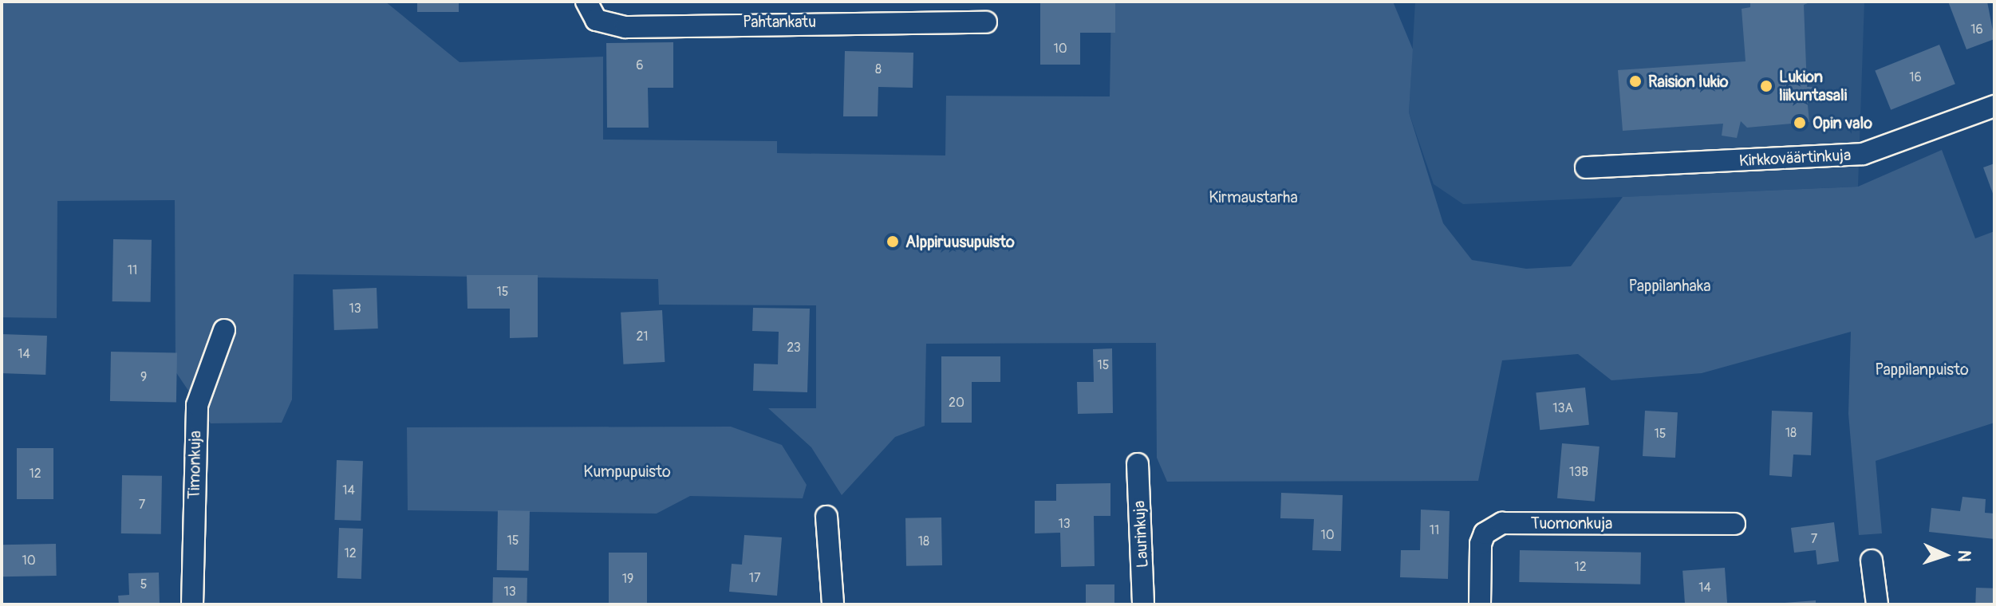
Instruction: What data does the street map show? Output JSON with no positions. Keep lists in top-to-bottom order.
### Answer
{
  "streets": {
    "street": [
      "Pahtankatu",
      "Kirkkoväärtinkuja",
      "Timonkuja",
      "Tuomonkuja",
      "Laurinkuja"
    ]
  },
  "parks": [
    "Kirmaustarha",
    "Pappilanhaka",
    "Pappilanpuisto",
    "Kumpupuisto"
  ],
  "places": [
    "Raision lukio",
    "Lukion liikuntasali",
    "Opin valo",
    "Alppiruusupuisto"
  ],
  "house_numbers": [
    "16",
    "10",
    "6",
    "8",
    "16",
    "11",
    "15",
    "13",
    "21",
    "23",
    "14",
    "15",
    "9",
    "20",
    "13A",
    "18",
    "15",
    "13B",
    "12",
    "14",
    "7",
    "13",
    "11",
    "10",
    "7",
    "15",
    "18",
    "12",
    "10",
    "12",
    "17",
    "19",
    "5",
    "14",
    "13"
  ],
  "north": "right"
}
